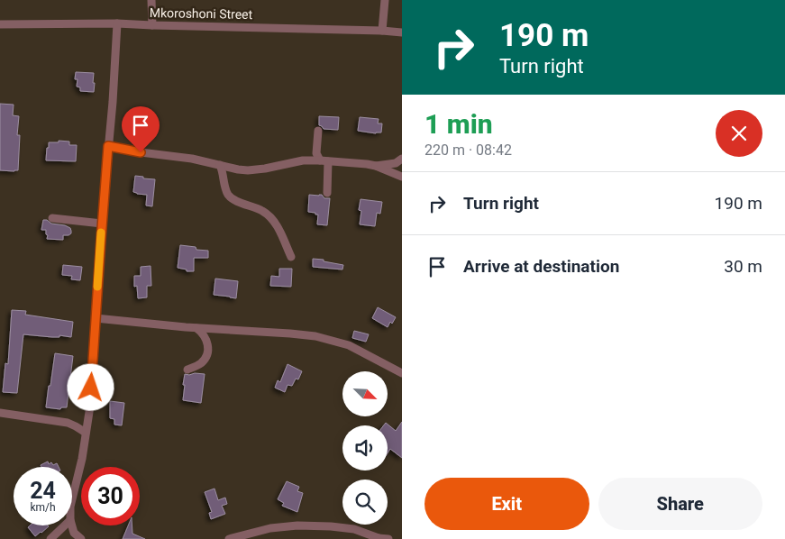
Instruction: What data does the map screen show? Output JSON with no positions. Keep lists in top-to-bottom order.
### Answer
{
  "streets": {
    "street": ["Mkoroshoni Street"]
  },
  "north": "bottom right",
  "page": {
    "turn": ["190 m", "Turn right"],
    "heading": ["1 min", "220 m · 08:42"],
    "list": [
      {
        "name": "Turn right",
        "value": "190 m"
      },
      {
        "name": "Arrive at destination",
        "value": "30 m"
      }
    ],
    "speed": "24 km/h",
    "limit": "30",
    "buttons": ["Exit", "Share"]
  }
}
